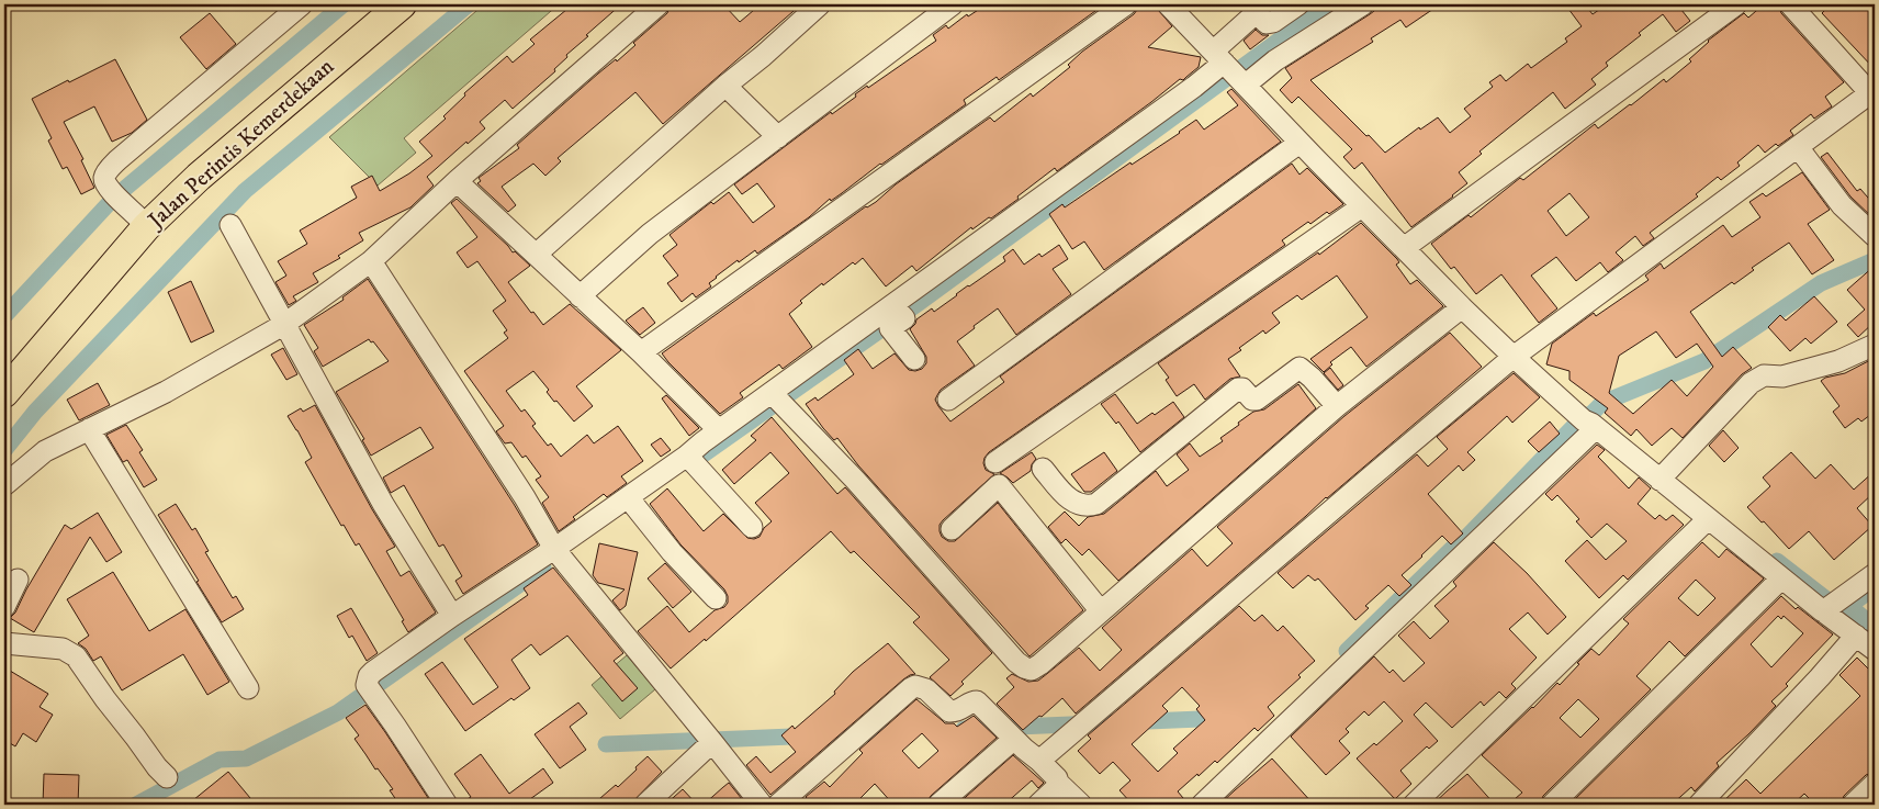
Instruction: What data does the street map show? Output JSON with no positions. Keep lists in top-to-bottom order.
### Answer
{
  "streets": {
    "highway": ["Jalan Perintis Kemerdekaan"]
  }
}
